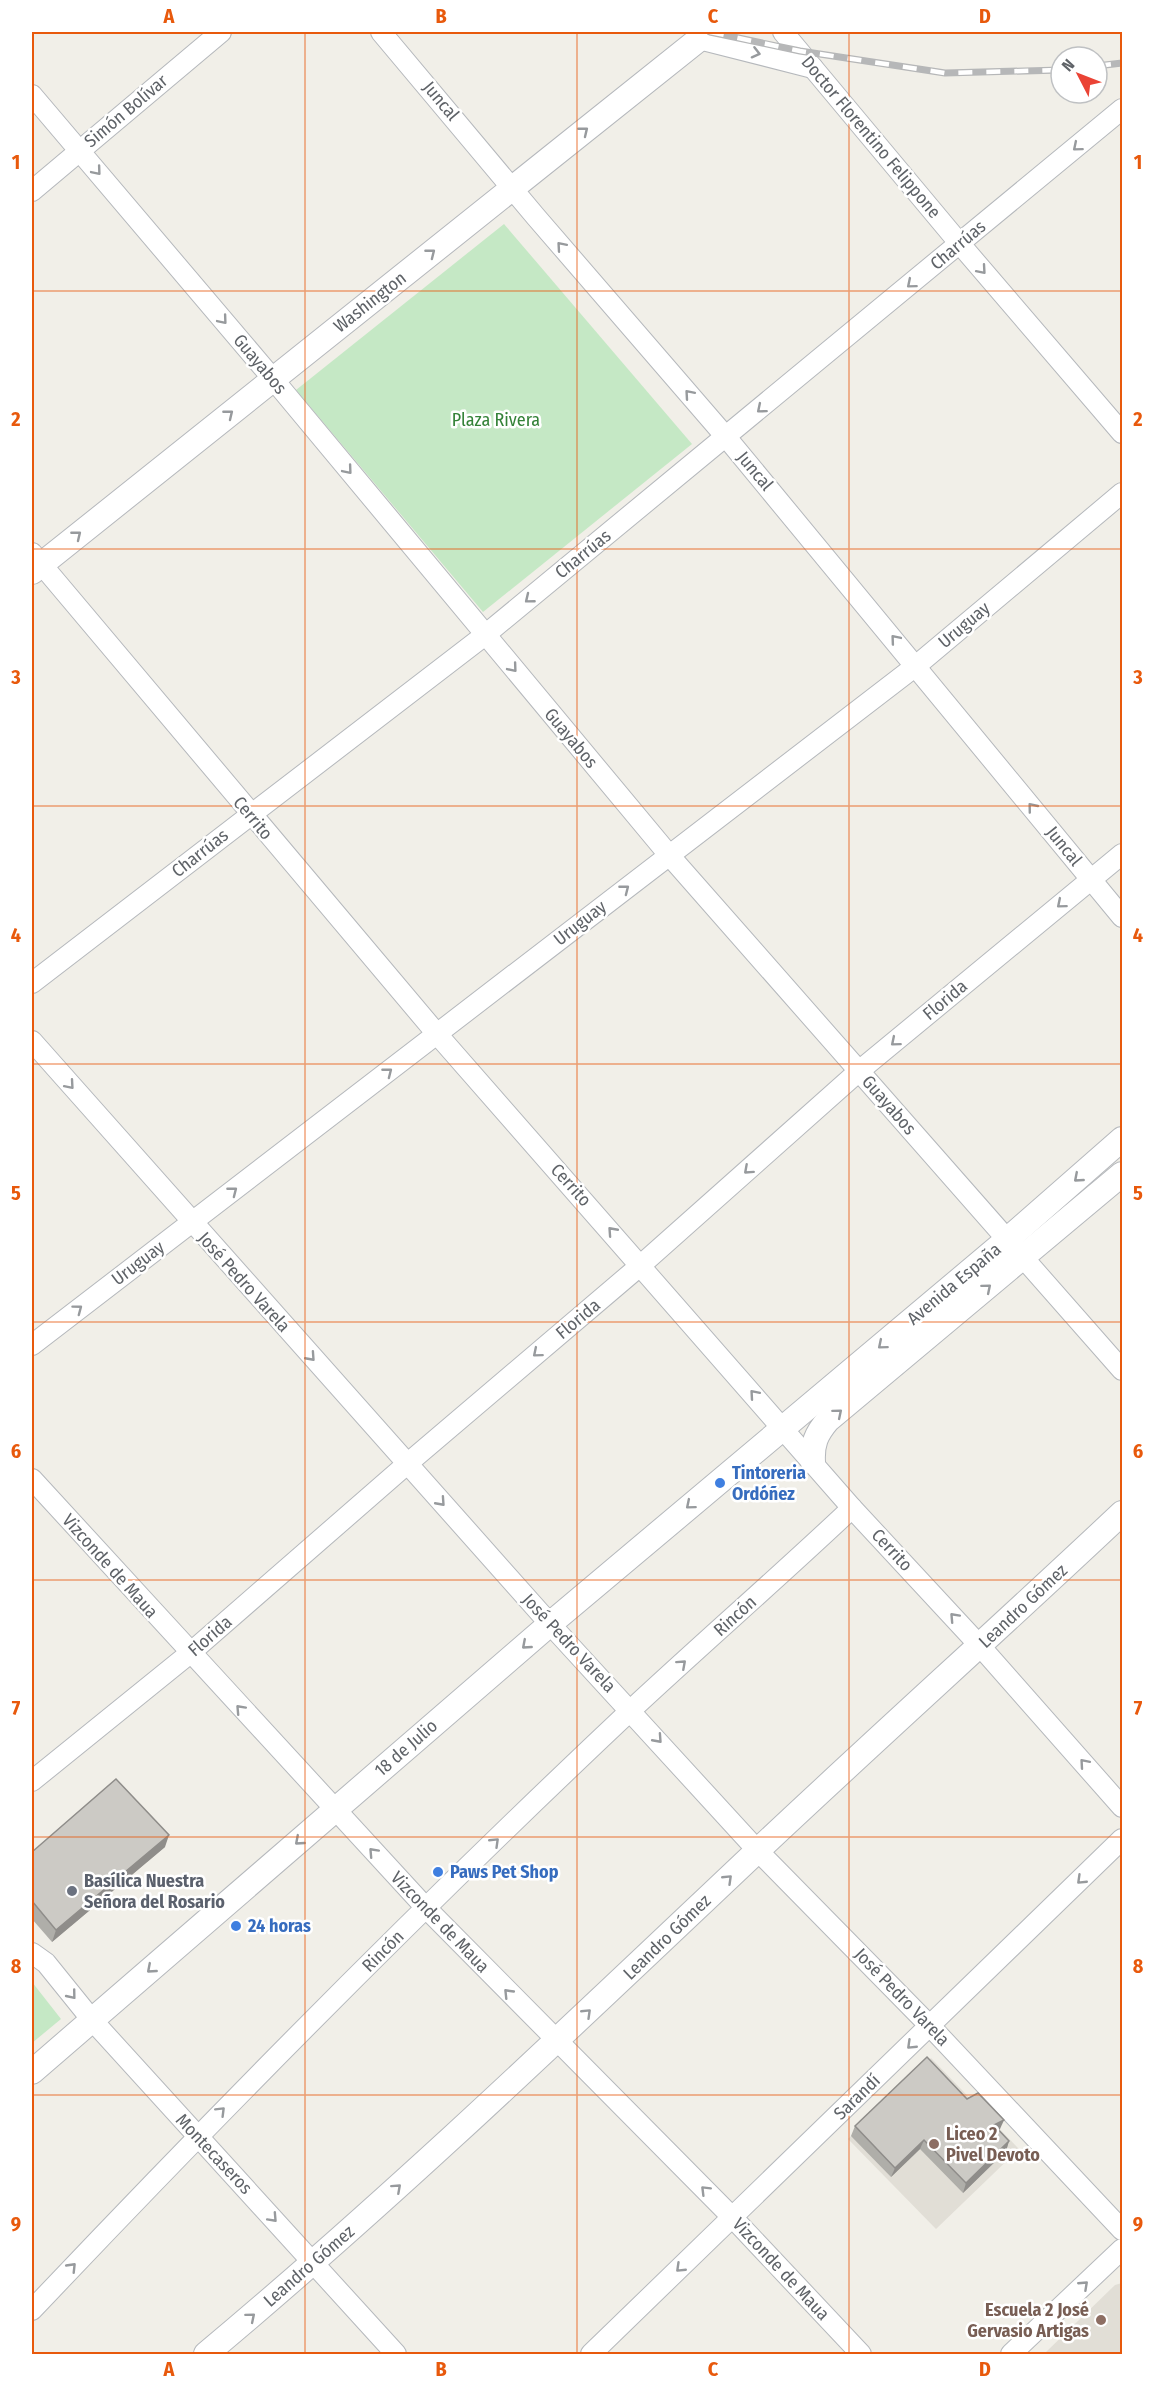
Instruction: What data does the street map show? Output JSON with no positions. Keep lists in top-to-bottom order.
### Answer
{
  "streets": {
    "street": [
      "Juncal",
      "Simón Bolívar",
      "Doctor Florentino Felippone",
      "Charrúas",
      "Washington",
      "Guayabos",
      "Uruguay",
      "Cerrito",
      "Florida",
      "José Pedro Varela",
      "Avenida España",
      "Vizconde de Maua",
      "Leandro Gómez",
      "Rincón",
      "18 de Julio",
      "Sarandí",
      "Montecaseros"
    ]
  },
  "crossings": [
    ["Juncal", "Charrúas"],
    ["Juncal", "Washington"],
    ["Juncal", "Uruguay"],
    ["Juncal", "Florida"],
    ["Simón Bolívar", "Guayabos"],
    ["Doctor Florentino Felippone", "Charrúas"],
    ["Charrúas", "Guayabos"],
    ["Charrúas", "Cerrito"],
    ["Washington", "Guayabos"],
    ["Washington", "Cerrito"],
    ["Guayabos", "Uruguay"],
    ["Guayabos", "Florida"],
    ["Guayabos", "Avenida España"],
    ["Uruguay", "Cerrito"],
    ["Uruguay", "José Pedro Varela"],
    ["Cerrito", "Florida"],
    ["Cerrito", "Avenida España"],
    ["Cerrito", "Leandro Gómez"],
    ["Cerrito", "Rincón"],
    ["Cerrito", "18 de Julio"],
    ["Florida", "José Pedro Varela"],
    ["Florida", "Vizconde de Maua"],
    ["José Pedro Varela", "Leandro Gómez"],
    ["José Pedro Varela", "Rincón"],
    ["José Pedro Varela", "18 de Julio"],
    ["José Pedro Varela", "Sarandí"],
    ["Avenida España", "18 de Julio"],
    ["Vizconde de Maua", "Leandro Gómez"],
    ["Vizconde de Maua", "Rincón"],
    ["Vizconde de Maua", "18 de Julio"],
    ["Vizconde de Maua", "Sarandí"],
    ["Leandro Gómez", "Montecaseros"],
    ["Rincón", "Montecaseros"],
    ["18 de Julio", "Montecaseros"]
  ],
  "one_way": [
    "Juncal",
    "Doctor Florentino Felippone",
    "Charrúas",
    "Washington",
    "Guayabos",
    "Uruguay",
    "Cerrito",
    "Florida",
    "José Pedro Varela",
    "Vizconde de Maua",
    "Leandro Gómez",
    "Rincón",
    "18 de Julio",
    "Sarandí",
    "Montecaseros"
  ],
  "parks": ["Plaza Rivera"],
  "places": [
    "Tintoreria Ordóñez",
    "Paws Pet Shop",
    "Basílica Nuestra Señora del Rosario",
    "24 horas",
    "Liceo 2 Pivel Devoto",
    "Escuela 2 José Gervasio Artigas"
  ],
  "north": "top left",
  "grid": {
    "columns": [
      "A",
      "B",
      "C",
      "D"
    ],
    "rows": [
      "1",
      "2",
      "3",
      "4",
      "5",
      "6",
      "7",
      "8",
      "9"
    ]
  }
}
